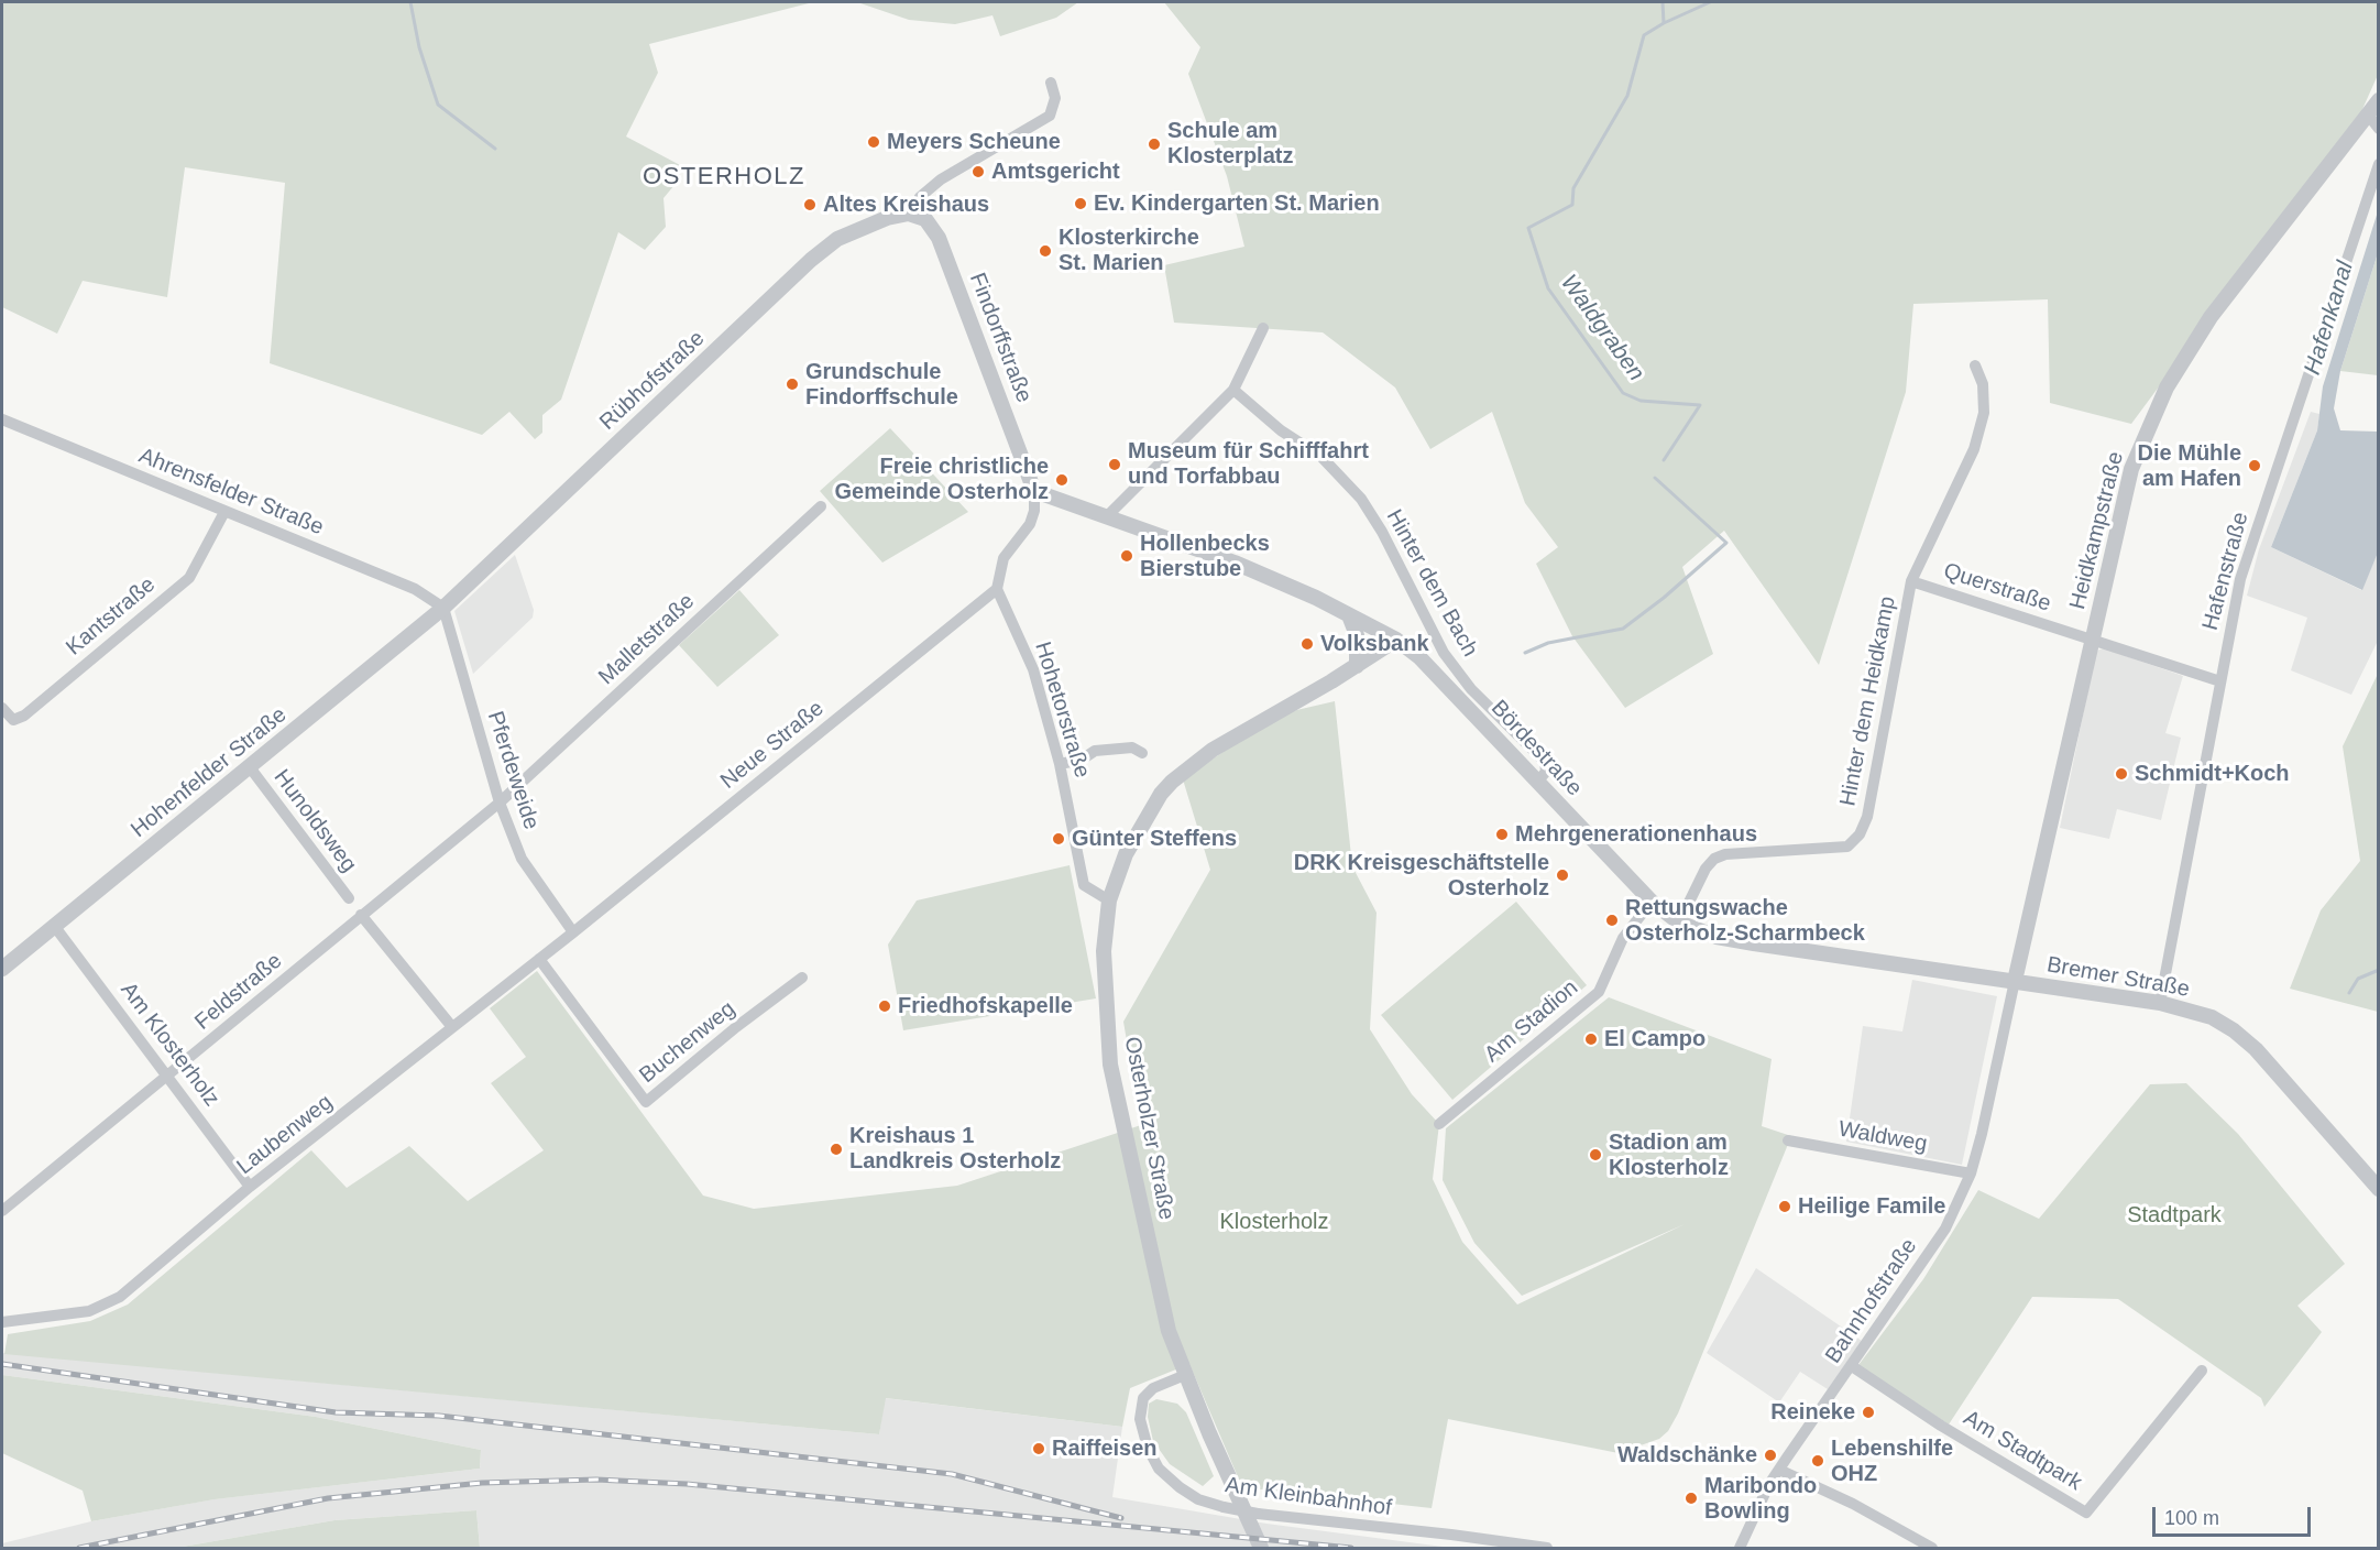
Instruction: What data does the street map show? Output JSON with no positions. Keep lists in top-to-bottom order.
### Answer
{
  "streets": {
    "street": [
      "Findorffstraße",
      "Rübhofstraße",
      "Ahrensfelder Straße",
      "Heidkampstraße",
      "Hafenstraße",
      "Hinter dem Bach",
      "Querstraße",
      "Kantstraße",
      "Malletstraße",
      "Hinter dem Heidkamp",
      "Hohetorstraße",
      "Neue Straße",
      "Bördestraße",
      "Pferdeweide",
      "Hohenfelder Straße",
      "Hunoldsweg",
      "Bremer Straße",
      "Feldstraße",
      "Am Stadion",
      "Buchenweg",
      "Am Klosterholz",
      "Osterholzer Straße",
      "Laubenweg",
      "Waldweg",
      "Bahnhofstraße",
      "Am Stadtpark",
      "Am Kleinbahnhof"
    ]
  },
  "crossings": [
    ["Findorffstraße", "Rübhofstraße"],
    ["Findorffstraße", "Bördestraße"],
    ["Rübhofstraße", "Ahrensfelder Straße"],
    ["Rübhofstraße", "Pferdeweide"],
    ["Rübhofstraße", "Hohenfelder Straße"],
    ["Ahrensfelder Straße", "Kantstraße"],
    ["Ahrensfelder Straße", "Pferdeweide"],
    ["Ahrensfelder Straße", "Hohenfelder Straße"],
    ["Heidkampstraße", "Querstraße"],
    ["Heidkampstraße", "Bördestraße"],
    ["Heidkampstraße", "Bremer Straße"],
    ["Heidkampstraße", "Bahnhofstraße"],
    ["Hafenstraße", "Querstraße"],
    ["Hafenstraße", "Bremer Straße"],
    ["Hinter dem Bach", "Bördestraße"],
    ["Querstraße", "Hinter dem Heidkamp"],
    ["Malletstraße", "Pferdeweide"],
    ["Malletstraße", "Feldstraße"],
    ["Hinter dem Heidkamp", "Bördestraße"],
    ["Hohetorstraße", "Neue Straße"],
    ["Hohetorstraße", "Osterholzer Straße"],
    ["Neue Straße", "Pferdeweide"],
    ["Neue Straße", "Laubenweg"],
    ["Bördestraße", "Bremer Straße"],
    ["Bördestraße", "Am Stadion"],
    ["Bördestraße", "Osterholzer Straße"],
    ["Bördestraße", "Bahnhofstraße"],
    ["Pferdeweide", "Hohenfelder Straße"],
    ["Pferdeweide", "Feldstraße"],
    ["Pferdeweide", "Laubenweg"],
    ["Hohenfelder Straße", "Hunoldsweg"],
    ["Hohenfelder Straße", "Am Klosterholz"],
    ["Bremer Straße", "Bahnhofstraße"],
    ["Feldstraße", "Am Klosterholz"],
    ["Buchenweg", "Laubenweg"],
    ["Am Klosterholz", "Laubenweg"],
    ["Osterholzer Straße", "Am Kleinbahnhof"],
    ["Waldweg", "Bahnhofstraße"],
    ["Bahnhofstraße", "Am Stadtpark"]
  ],
  "districts": ["OSTERHOLZ"],
  "water": ["Hafenkanal", "Waldgraben"],
  "parks": ["Stadtpark", "Klosterholz"],
  "places": [
    "Meyers Scheune",
    "Schule am Klosterplatz",
    "Amtsgericht",
    "Ev. Kindergarten St. Marien",
    "Altes Kreishaus",
    "Klosterkirche St. Marien",
    "Grundschule Findorffschule",
    "Museum für Schifffahrt und Torfabbau",
    "Die Mühle am Hafen",
    "Freie christliche Gemeinde Osterholz",
    "Hollenbecks Bierstube",
    "Volksbank",
    "Schmidt+Koch",
    "Mehrgenerationenhaus",
    "Günter Steffens",
    "DRK Kreisgeschäftstelle Osterholz",
    "Rettungswache Osterholz-Scharmbeck",
    "Friedhofskapelle",
    "El Campo",
    "Kreishaus 1 Landkreis Osterholz",
    "Stadion am Klosterholz",
    "Heilige Famile",
    "Reineke",
    "Raiffeisen",
    "Waldschänke",
    "Lebenshilfe OHZ",
    "Maribondo Bowling"
  ],
  "scale_bar": "100 m"
}
